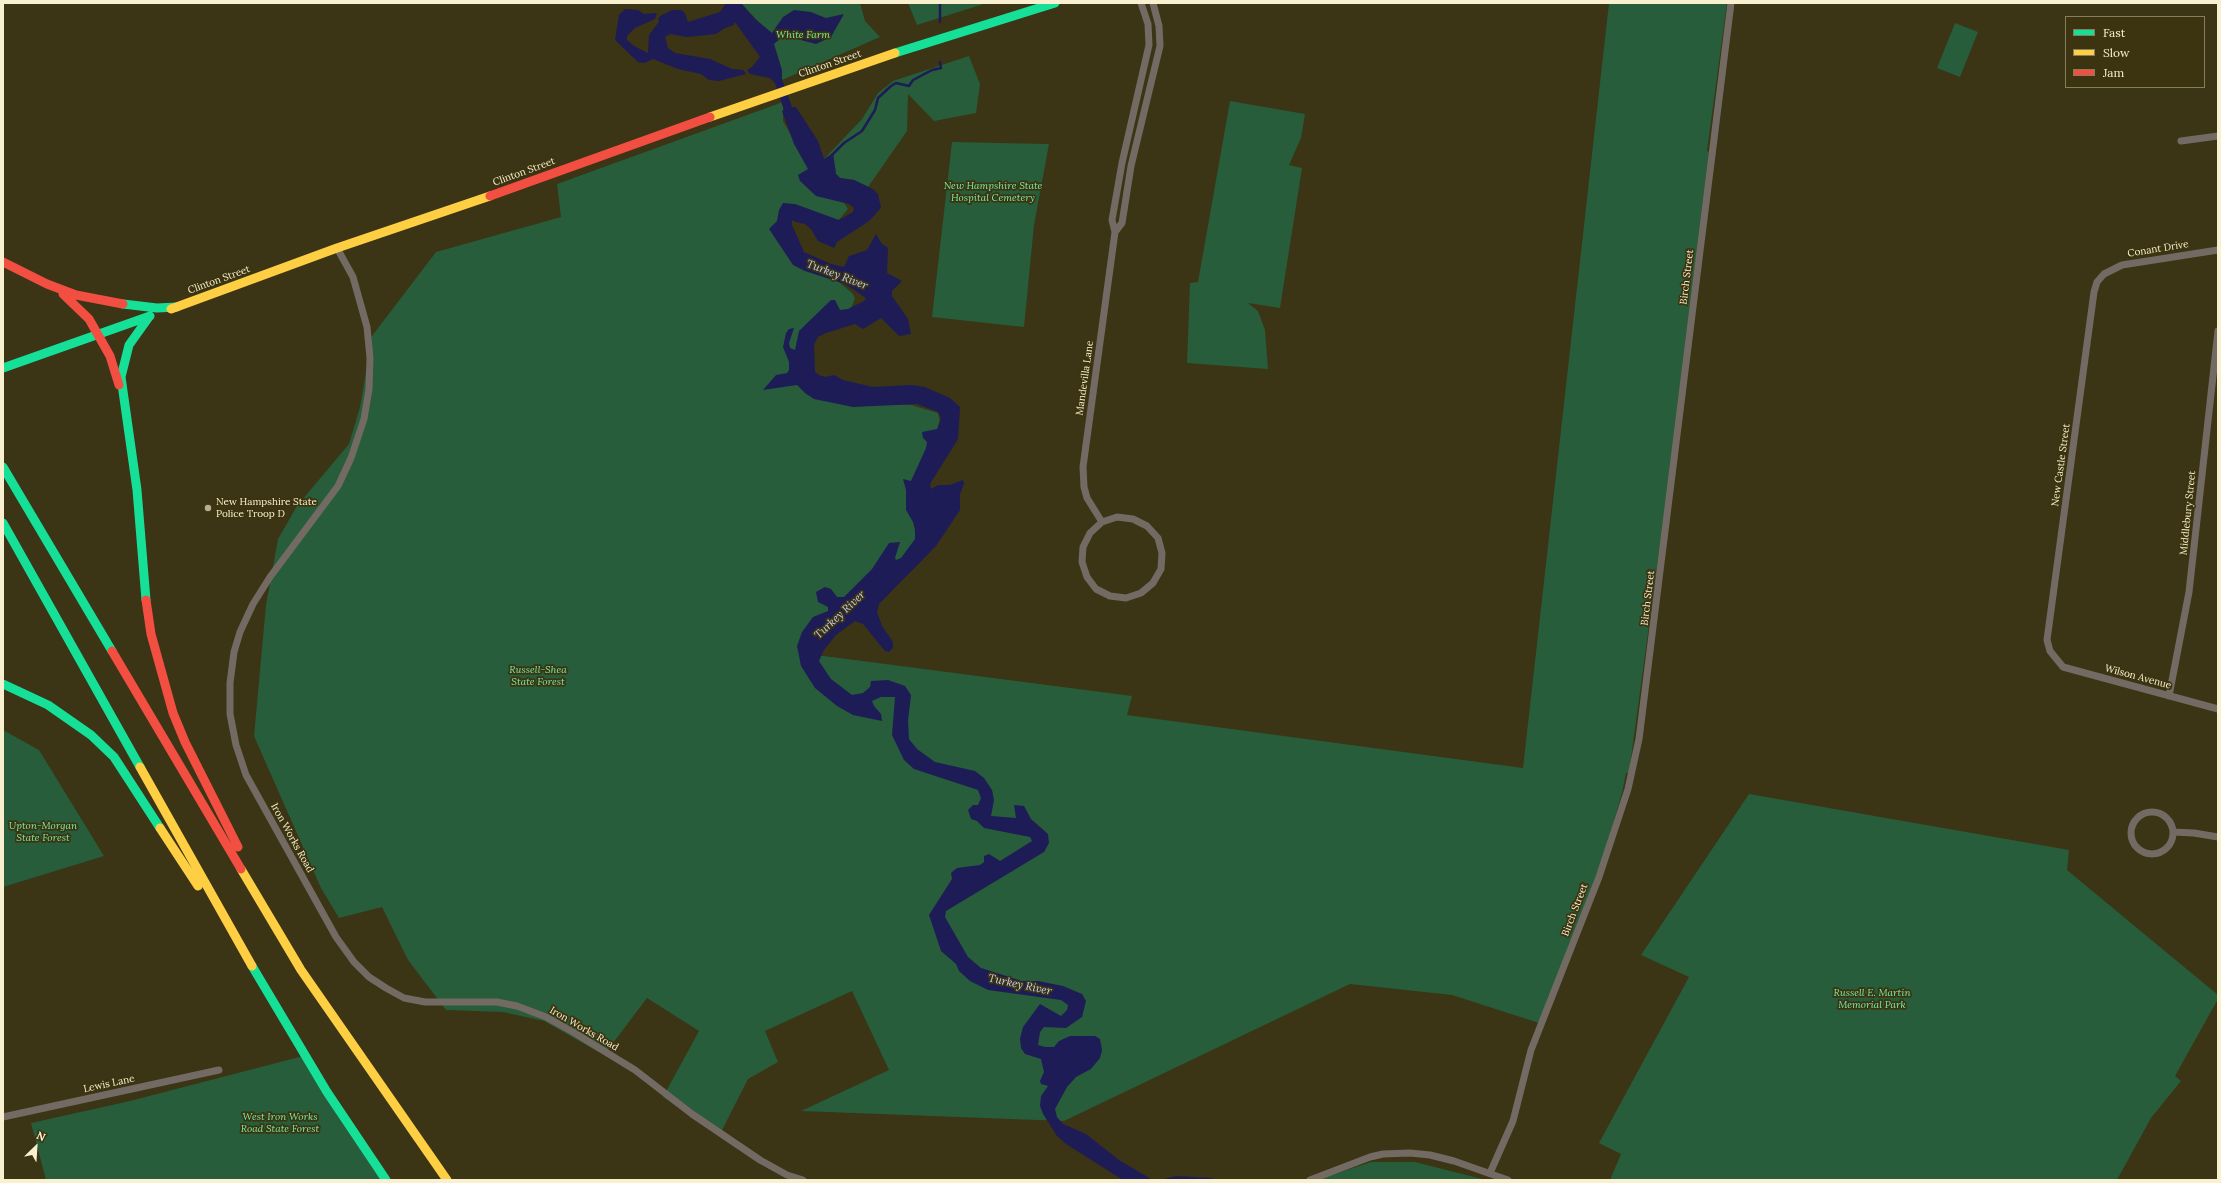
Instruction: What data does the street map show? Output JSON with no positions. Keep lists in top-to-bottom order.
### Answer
{
  "streets": {
    "main road": ["Clinton Street"],
    "street": [
      "Conant Drive",
      "Birch Street",
      "Mandevilla Lane",
      "New Castle Street",
      "Middlebury Street",
      "Wilson Avenue",
      "Iron Works Road",
      "Lewis Lane"
    ]
  },
  "crossings": [
    ["Clinton Street", "Iron Works Road"],
    ["Conant Drive", "New Castle Street"],
    ["New Castle Street", "Wilson Avenue"],
    ["Middlebury Street", "Wilson Avenue"]
  ],
  "water": ["Turkey River"],
  "parks": [
    "White Farm",
    "New Hampshire State Hospital Cemetery",
    "Russell-Shea State Forest",
    "Upton-Morgan State Forest",
    "Russell E. Martin Memorial Park",
    "West Iron Works Road State Forest"
  ],
  "places": ["New Hampshire State Police Troop D"],
  "legend": ["Fast", "Slow", "Jam"],
  "north": "top right"
}
